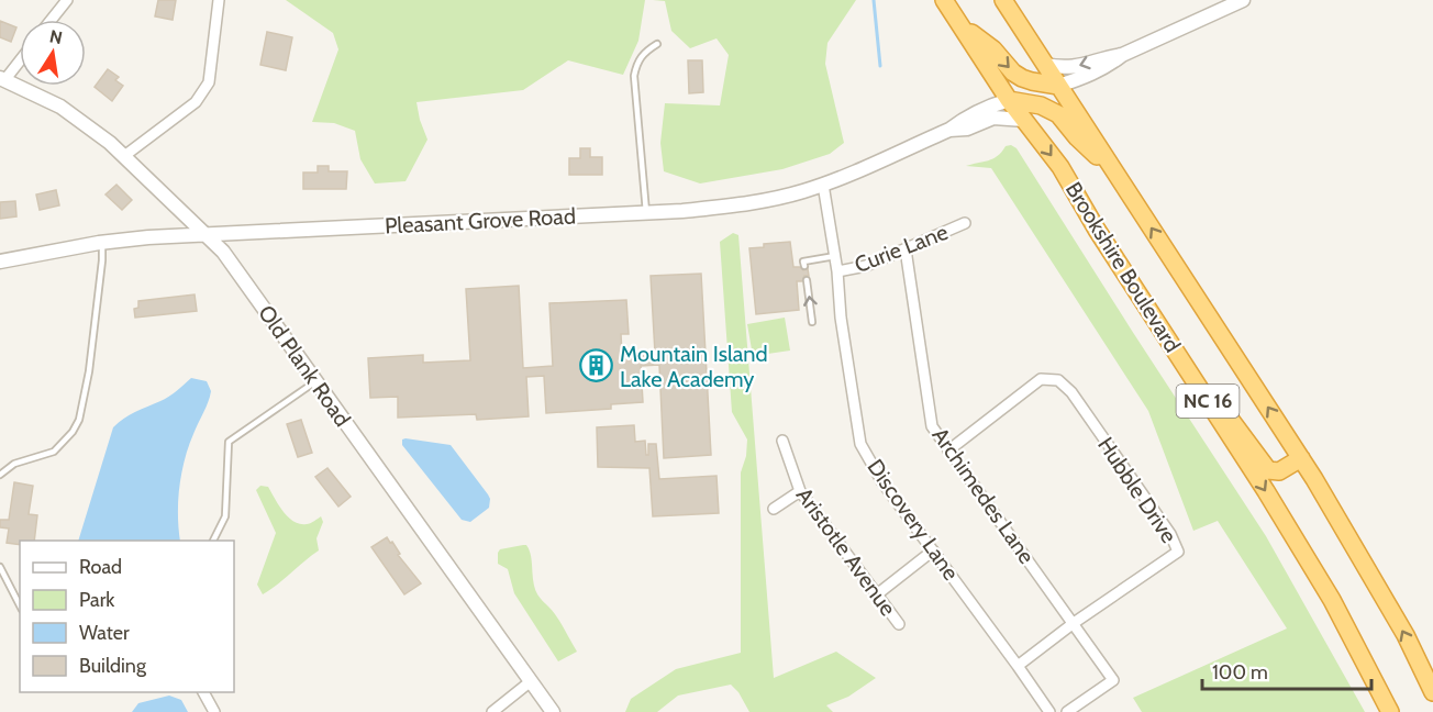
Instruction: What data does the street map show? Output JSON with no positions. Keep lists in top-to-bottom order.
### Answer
{
  "streets": {
    "highway": ["Brookshire Boulevard", "NC 16"],
    "street": [
      "Pleasant Grove Road",
      "Curie Lane",
      "Old Plank Road",
      "Hubble Drive",
      "Archimedes Lane",
      "Discovery Lane",
      "Aristotle Avenue"
    ]
  },
  "crossings": [
    ["Pleasant Grove Road", "Brookshire Boulevard"],
    ["Pleasant Grove Road", "Old Plank Road"],
    ["Pleasant Grove Road", "Discovery Lane"],
    ["Curie Lane", "Archimedes Lane"],
    ["Curie Lane", "Discovery Lane"],
    ["Hubble Drive", "Archimedes Lane"],
    ["Hubble Drive", "Discovery Lane"]
  ],
  "places": {
    "building": ["Mountain Island Lake Academy"]
  },
  "legend": [
    "Road",
    "Park",
    "Water",
    "Building"
  ],
  "scale_bar": "100 m",
  "north": "top"
}
